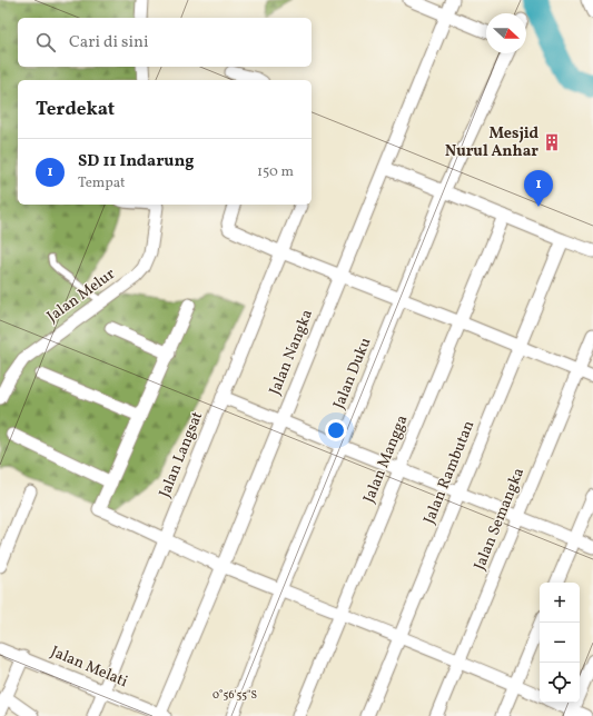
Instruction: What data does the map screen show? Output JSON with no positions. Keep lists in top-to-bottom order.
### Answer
{
  "streets": {
    "street": [
      "Jalan Melur",
      "Jalan Nangka",
      "Jalan Duku",
      "Jalan Langsat",
      "Jalan Mangga",
      "Jalan Rambutan",
      "Jalan Semangka",
      "Jalan Melati"
    ]
  },
  "crossings": [
    ["Jalan Nangka", "Jalan Melati"],
    ["Jalan Langsat", "Jalan Melati"]
  ],
  "places": {
    "building": ["Mesjid Nurul Anhar"]
  },
  "north": "right",
  "page": {
    "search": "Cari di sini",
    "heading": "Terdekat",
    "list": [
      {
        "mark": "1",
        "name": "SD 11 Indarung",
        "note": "Tempat",
        "value": "150 m"
      }
    ],
    "pins": "1",
    "map_buttons": ["+", "−"]
  },
  "coordinates": ["0°56'55\"S"]
}
